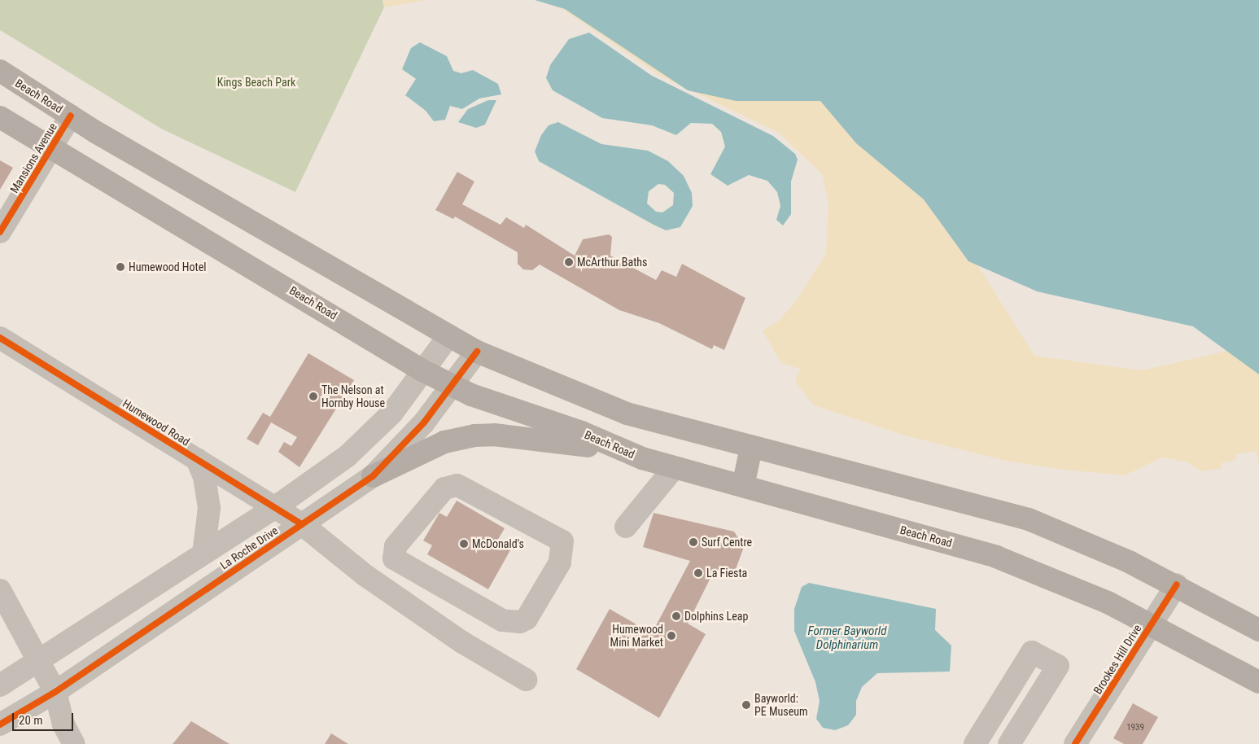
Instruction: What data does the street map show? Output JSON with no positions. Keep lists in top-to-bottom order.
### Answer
{
  "streets": {
    "main road": ["Beach Road"],
    "street": [
      "Mansions Avenue",
      "Humewood Road",
      "La Roche Drive",
      "Brookes Hill Drive"
    ]
  },
  "crossings": [
    ["Beach Road", "Mansions Avenue"],
    ["Beach Road", "La Roche Drive"],
    ["Beach Road", "Brookes Hill Drive"],
    ["Humewood Road", "La Roche Drive"]
  ],
  "water": ["Former Bayworld Dolphinarium"],
  "parks": ["Kings Beach Park"],
  "places": [
    "McArthur Baths",
    "Humewood Hotel",
    "The Nelson at Hornby House",
    "Surf Centre",
    "McDonald's",
    "La Fiesta",
    "Dolphins Leap",
    "Humewood Mini Market",
    "Bayworld: PE Museum"
  ],
  "house_numbers": ["1939"],
  "scale_bar": "20 m"
}
